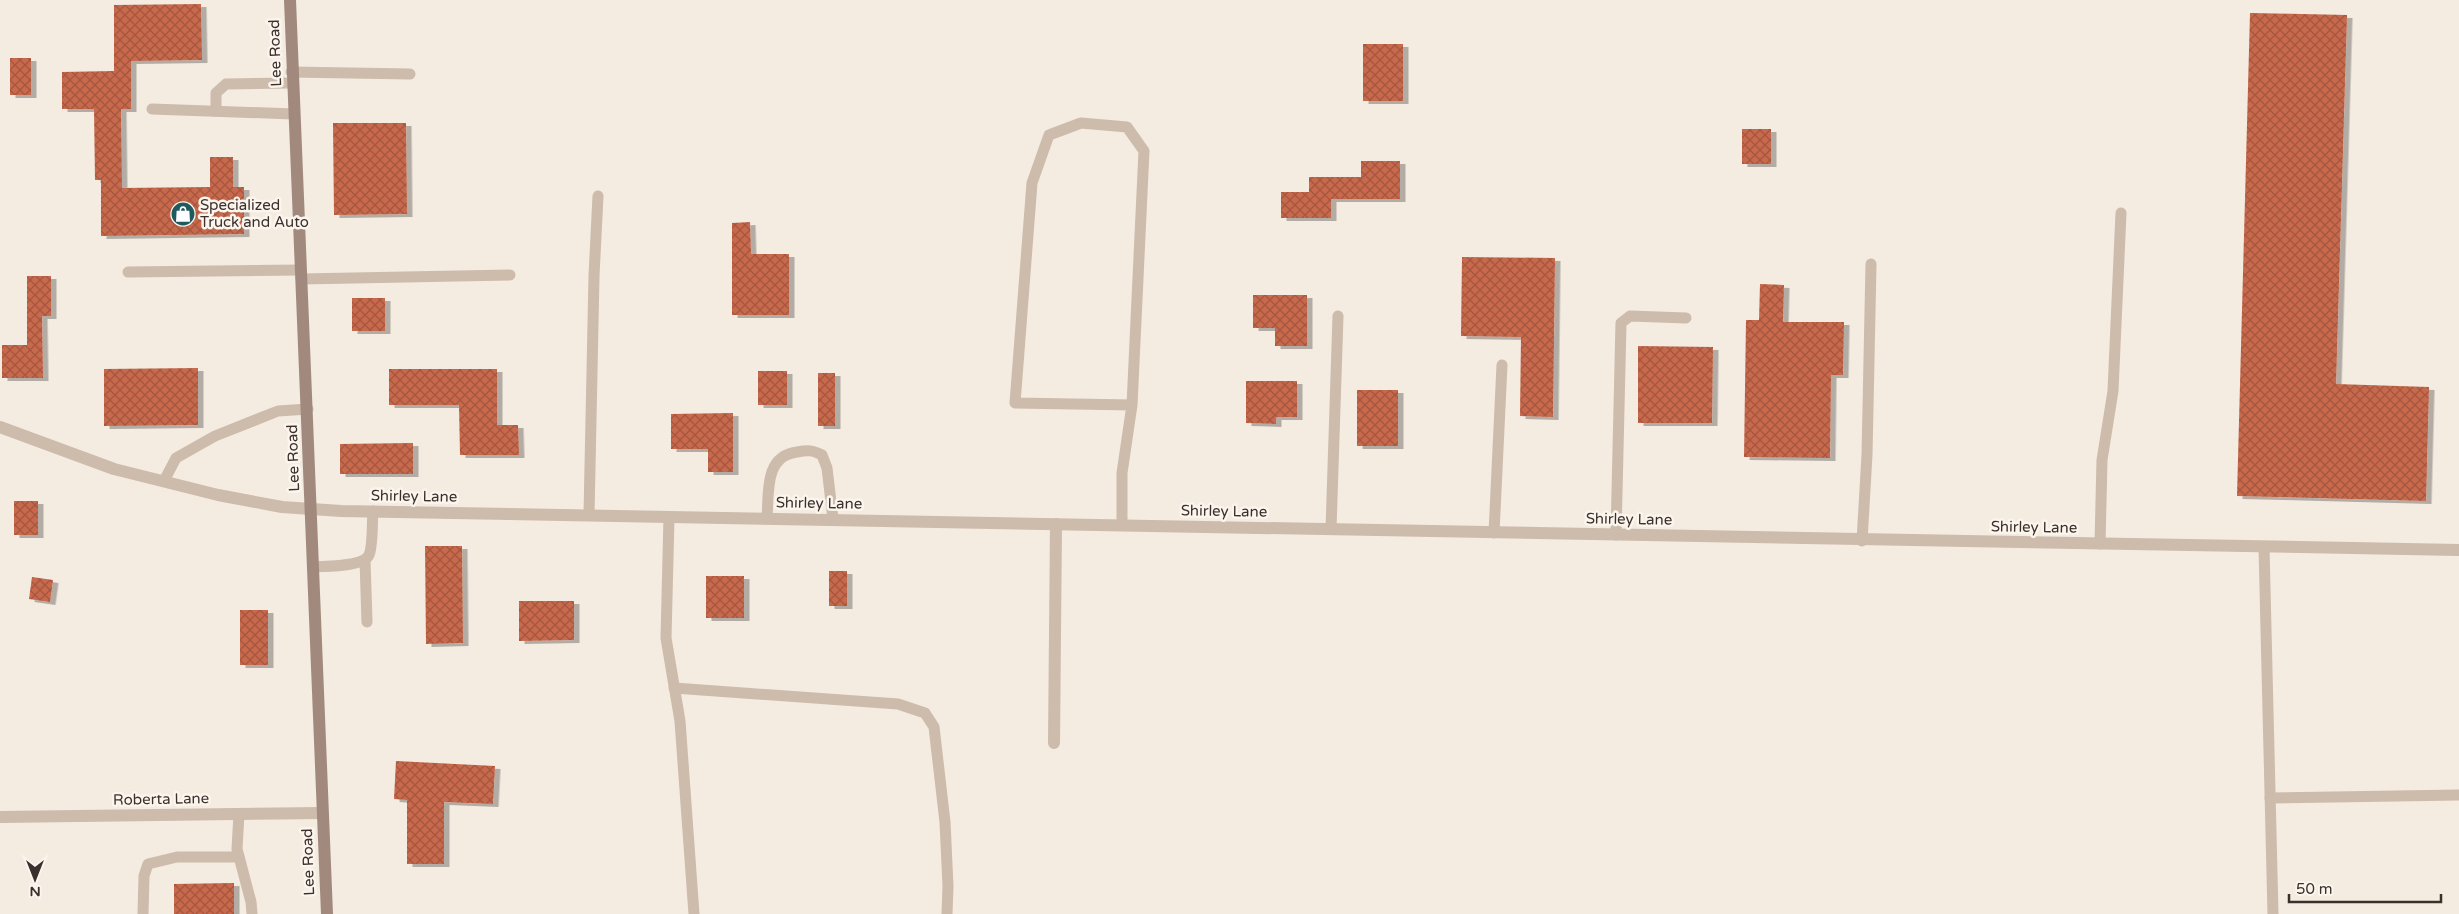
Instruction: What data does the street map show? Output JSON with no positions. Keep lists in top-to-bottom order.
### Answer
{
  "streets": {
    "main road": ["Lee Road"],
    "street": ["Shirley Lane", "Roberta Lane"]
  },
  "crossings": [
    ["Lee Road", "Shirley Lane"],
    ["Lee Road", "Roberta Lane"]
  ],
  "places": {
    "shop": ["Specialized Truck and Auto"]
  },
  "scale_bar": "50 m",
  "north": "bottom"
}
